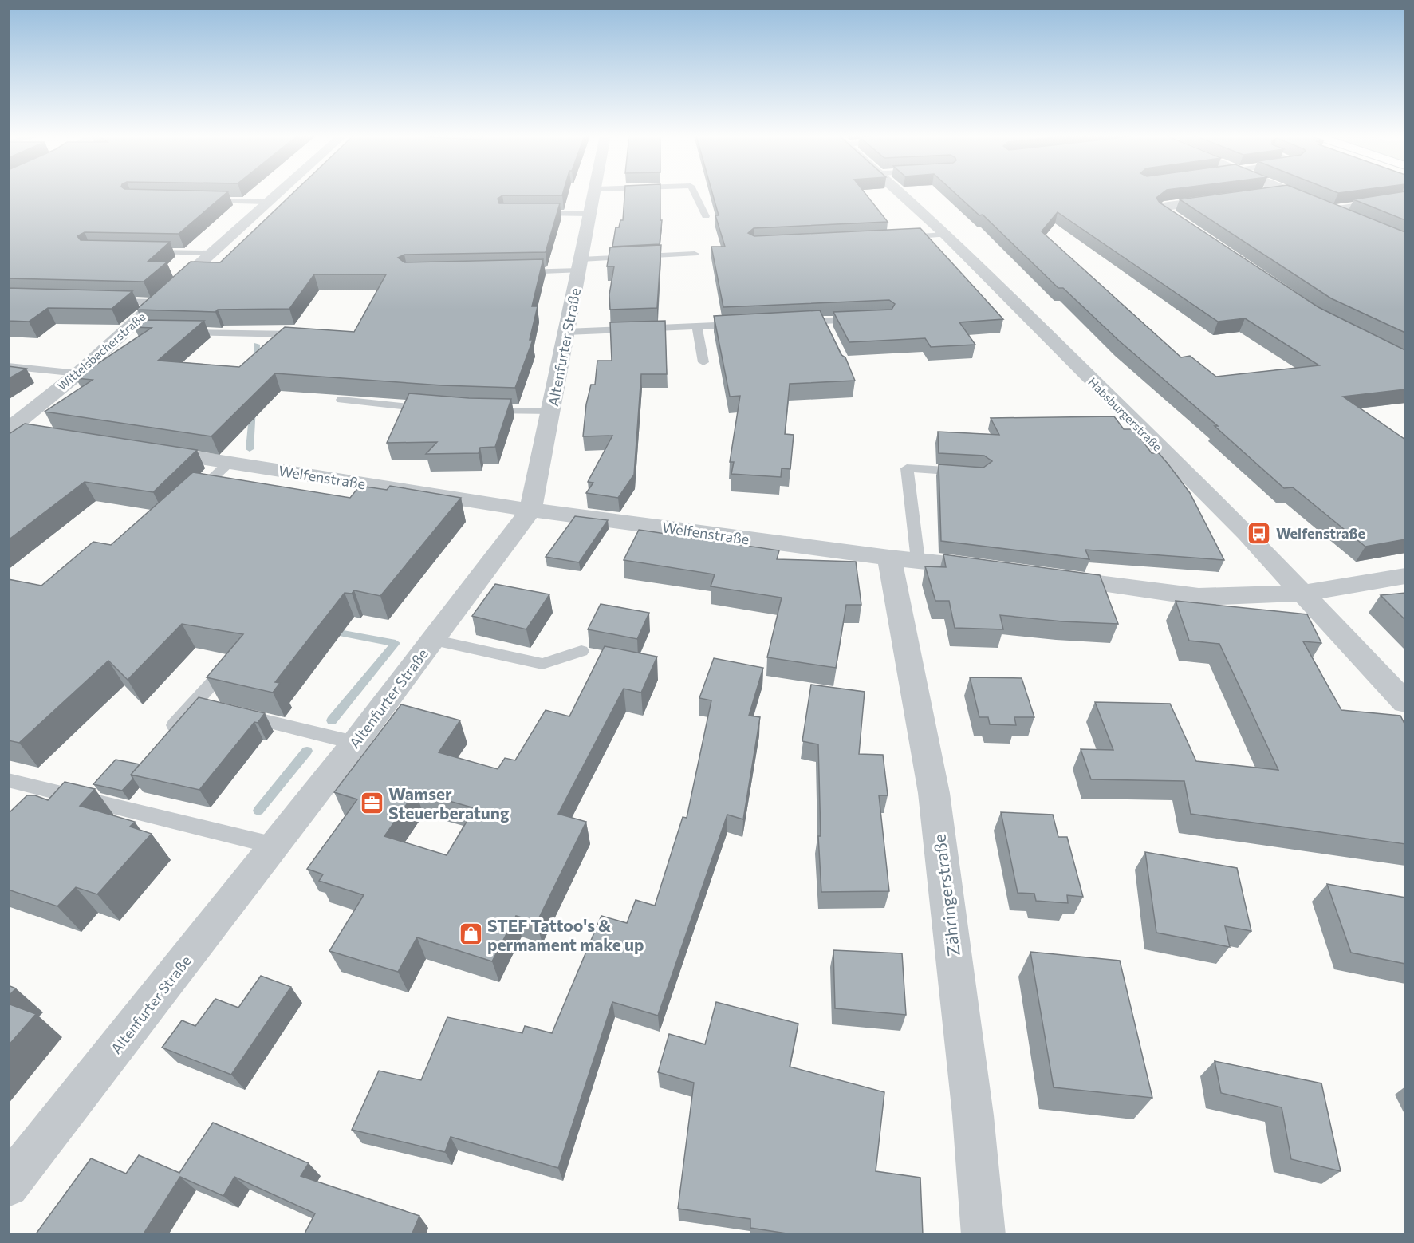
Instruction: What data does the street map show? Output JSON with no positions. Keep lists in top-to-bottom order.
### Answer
{
  "streets": {
    "street": [
      "Altenfurter Straße",
      "Wittelsbacherstraße",
      "Habsburgerstraße",
      "Welfenstraße",
      "Zähringerstraße"
    ]
  },
  "crossings": [
    ["Altenfurter Straße", "Welfenstraße"],
    ["Welfenstraße", "Zähringerstraße"]
  ],
  "places": {
    "bus stop": ["Welfenstraße"],
    "office": ["Wamser Steuerberatung"],
    "shop": ["STEF Tattoo's & permament make up"]
  }
}
